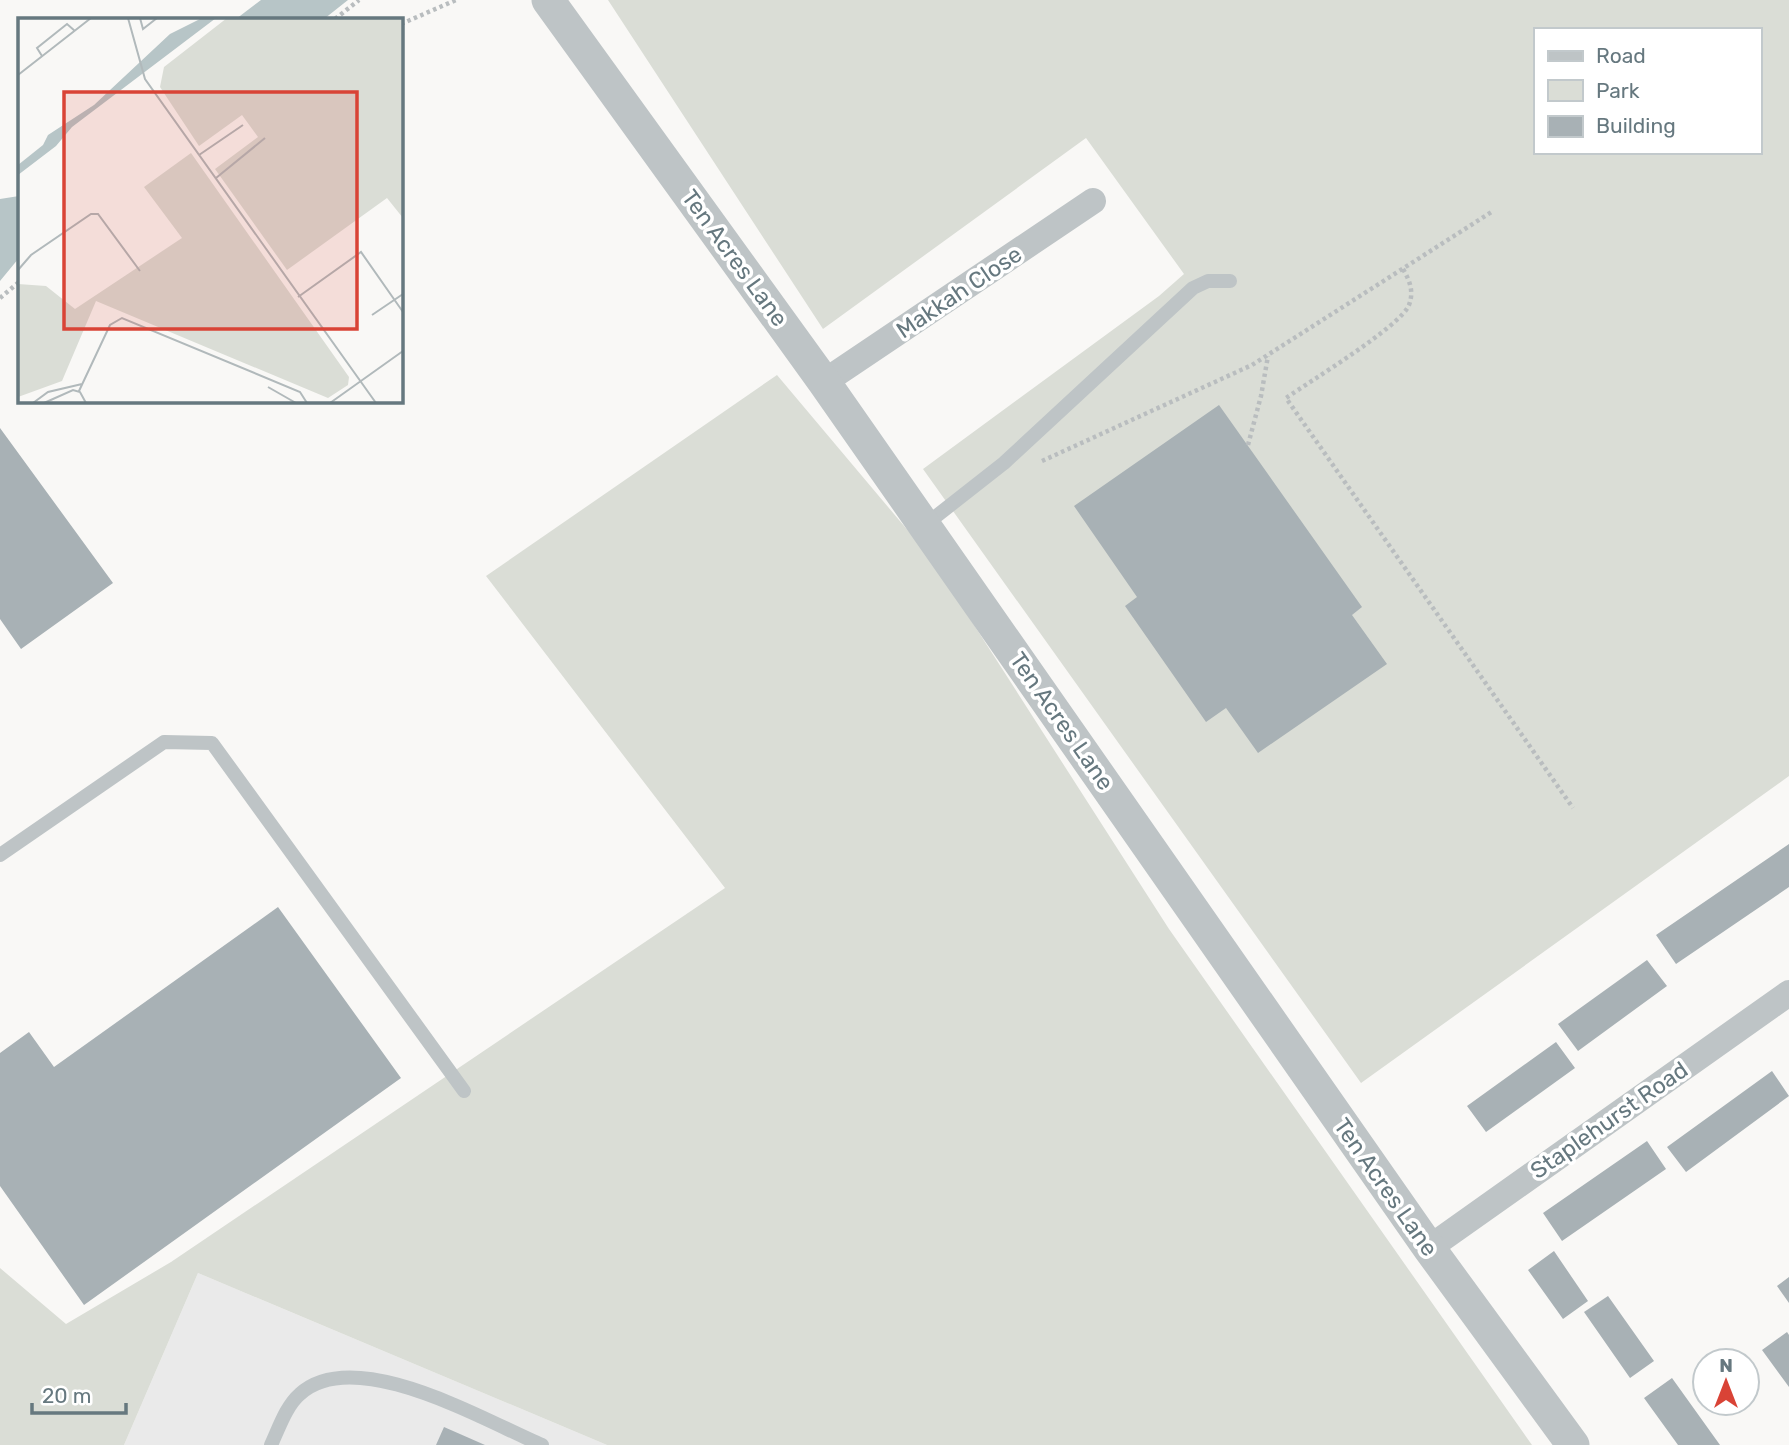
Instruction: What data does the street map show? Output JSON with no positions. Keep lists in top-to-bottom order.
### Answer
{
  "streets": {
    "street": ["Ten Acres Lane", "Makkah Close", "Staplehurst Road"]
  },
  "crossings": [
    ["Ten Acres Lane", "Makkah Close"],
    ["Ten Acres Lane", "Staplehurst Road"]
  ],
  "legend": ["Road", "Park", "Building"],
  "scale_bar": "20 m",
  "north": "top"
}
